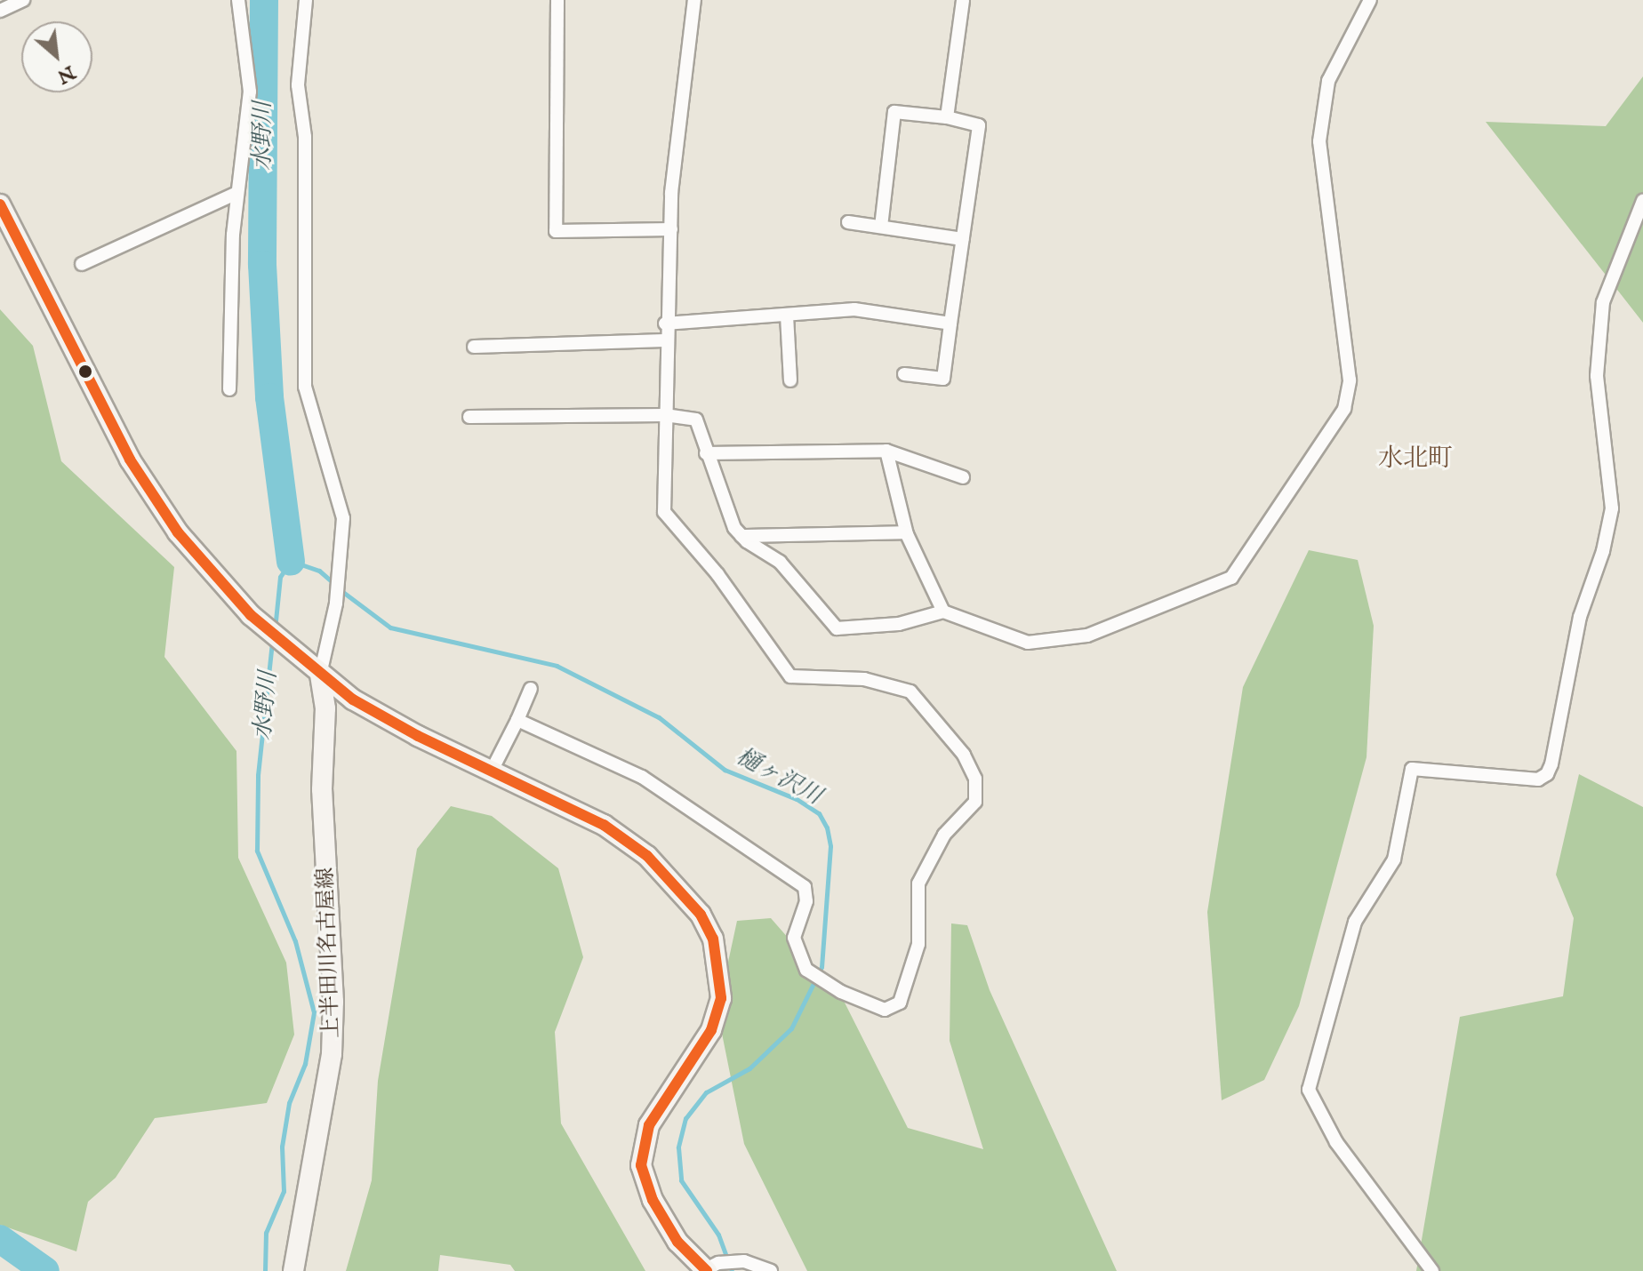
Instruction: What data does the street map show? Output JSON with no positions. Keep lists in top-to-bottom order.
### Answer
{
  "streets": {
    "main road": ["上半田川名古屋線"]
  },
  "districts": ["水北町"],
  "water": ["水野川", "樋ヶ沢川"],
  "north": "bottom right"
}
